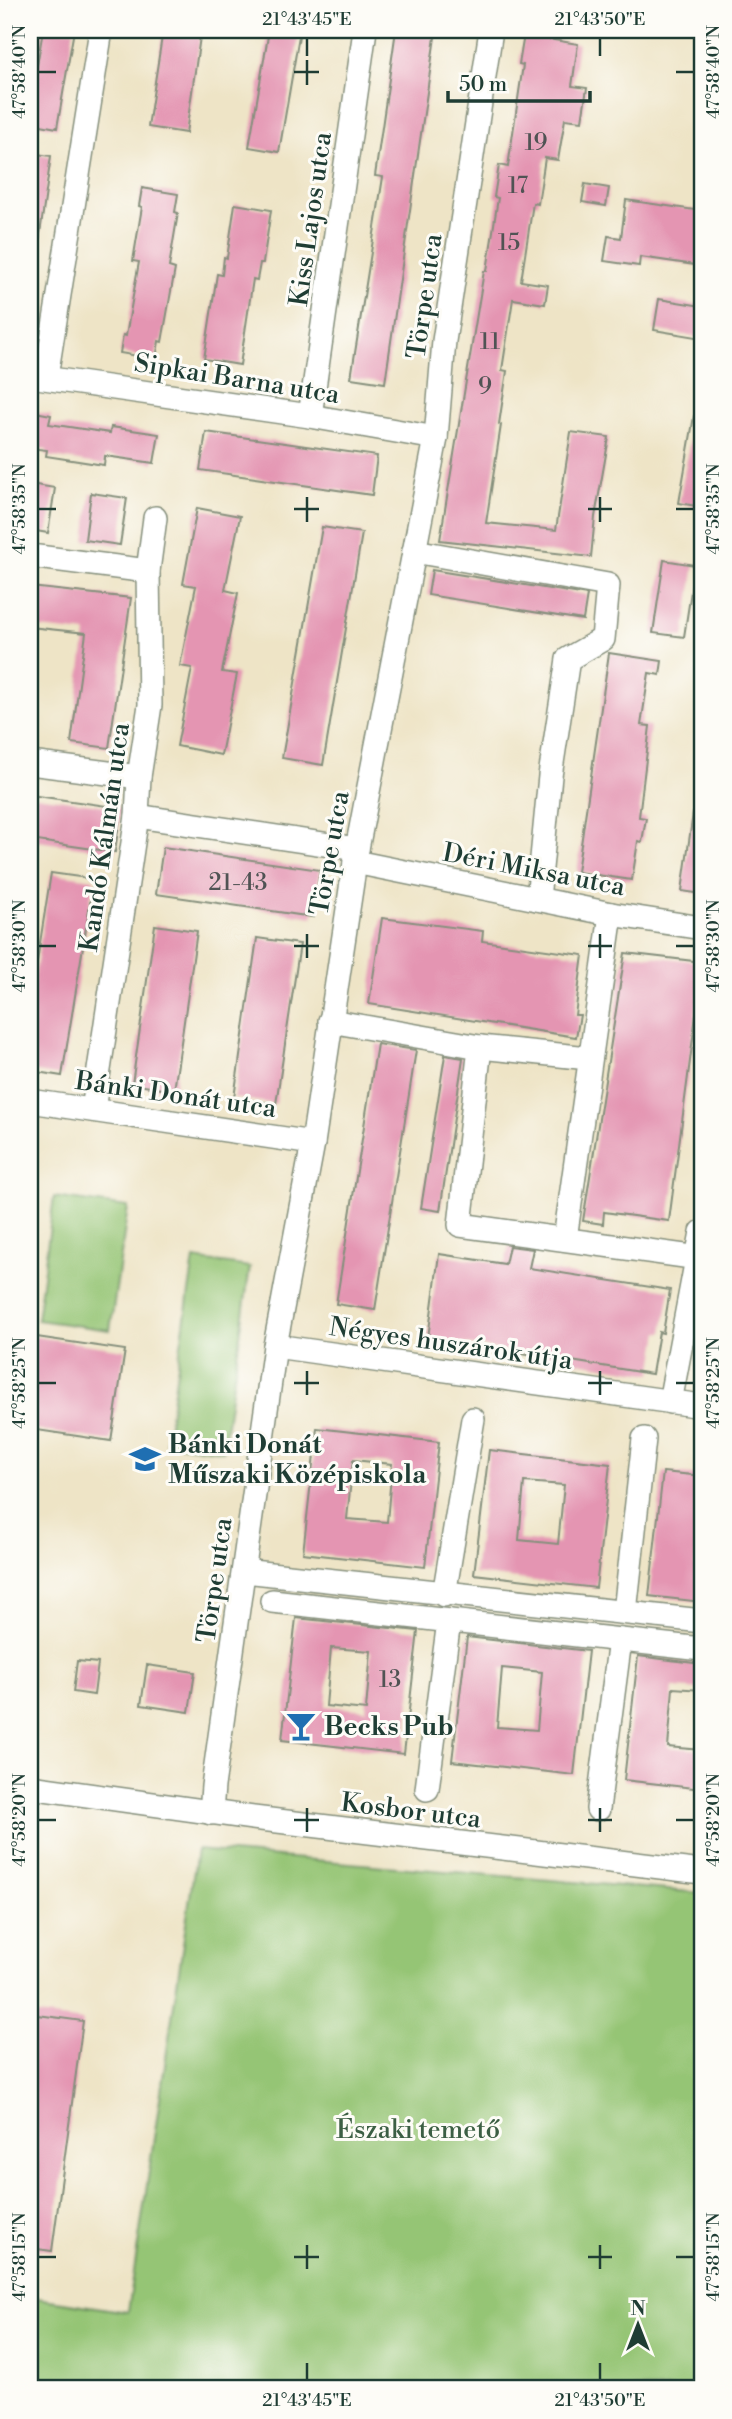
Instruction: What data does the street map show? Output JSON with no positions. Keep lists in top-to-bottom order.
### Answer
{
  "streets": {
    "street": [
      "Kiss Lajos utca",
      "Törpe utca",
      "Sipkai Barna utca",
      "Kandó Kálmán utca",
      "Déri Miksa utca",
      "Bánki Donát utca",
      "Négyes huszárok útja",
      "Kosbor utca"
    ]
  },
  "crossings": [
    ["Kiss Lajos utca", "Sipkai Barna utca"],
    ["Törpe utca", "Sipkai Barna utca"],
    ["Törpe utca", "Déri Miksa utca"],
    ["Törpe utca", "Bánki Donát utca"],
    ["Törpe utca", "Négyes huszárok útja"],
    ["Törpe utca", "Kosbor utca"],
    ["Kandó Kálmán utca", "Déri Miksa utca"],
    ["Kandó Kálmán utca", "Bánki Donát utca"]
  ],
  "parks": ["Északi temető"],
  "places": {
    "school or university": ["Bánki Donát Műszaki Középiskola"],
    "bar": ["Becks Pub"]
  },
  "house_numbers": [
    "19",
    "17",
    "15",
    "11",
    "9",
    "21-43",
    "13"
  ],
  "scale_bar": "50 m",
  "north": "top",
  "coordinates": [
    "21°43'45\"E",
    "21°43'50\"E",
    "47°58'40\"N",
    "47°58'35\"N",
    "47°58'30\"N",
    "47°58'25\"N",
    "47°58'20\"N",
    "47°58'15\"N"
  ]
}
